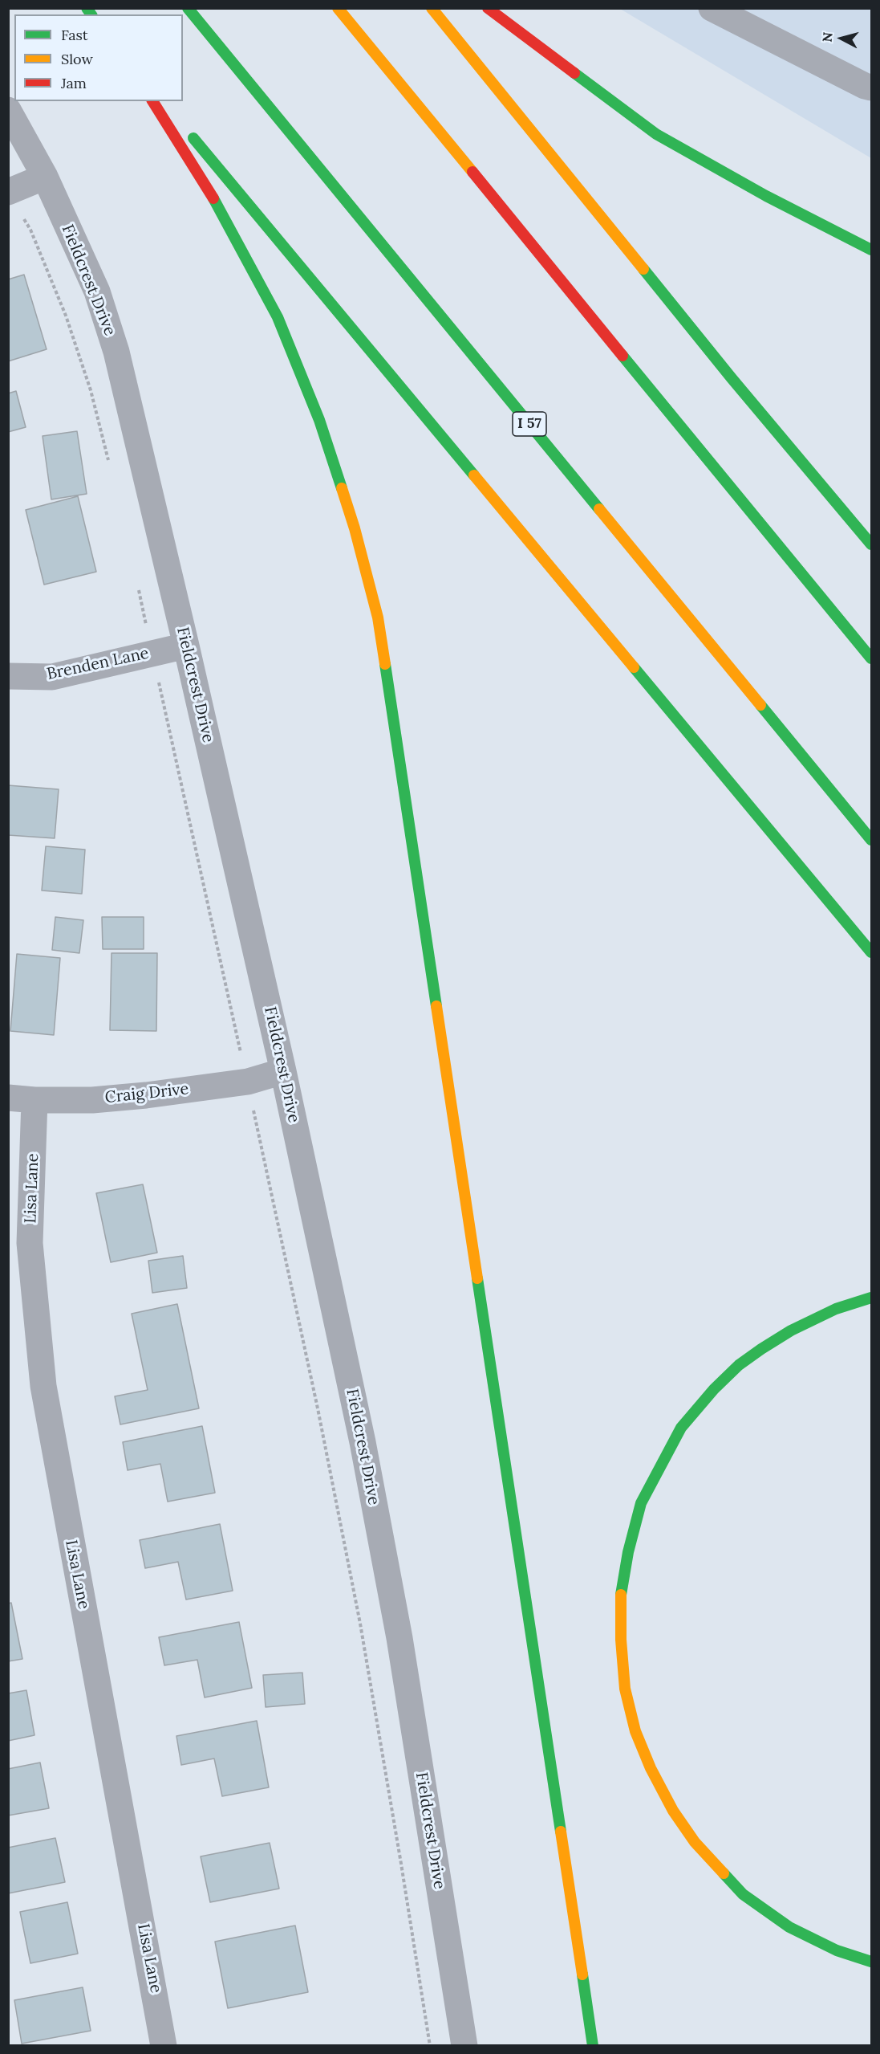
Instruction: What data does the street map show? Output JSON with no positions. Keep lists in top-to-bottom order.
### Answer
{
  "streets": {
    "highway": ["I 57"],
    "street": [
      "Fieldcrest Drive",
      "Brenden Lane",
      "Craig Drive",
      "Lisa Lane"
    ]
  },
  "crossings": [
    ["Fieldcrest Drive", "Brenden Lane"],
    ["Fieldcrest Drive", "Craig Drive"],
    ["Craig Drive", "Lisa Lane"]
  ],
  "legend": ["Fast", "Slow", "Jam"],
  "north": "left"
}
